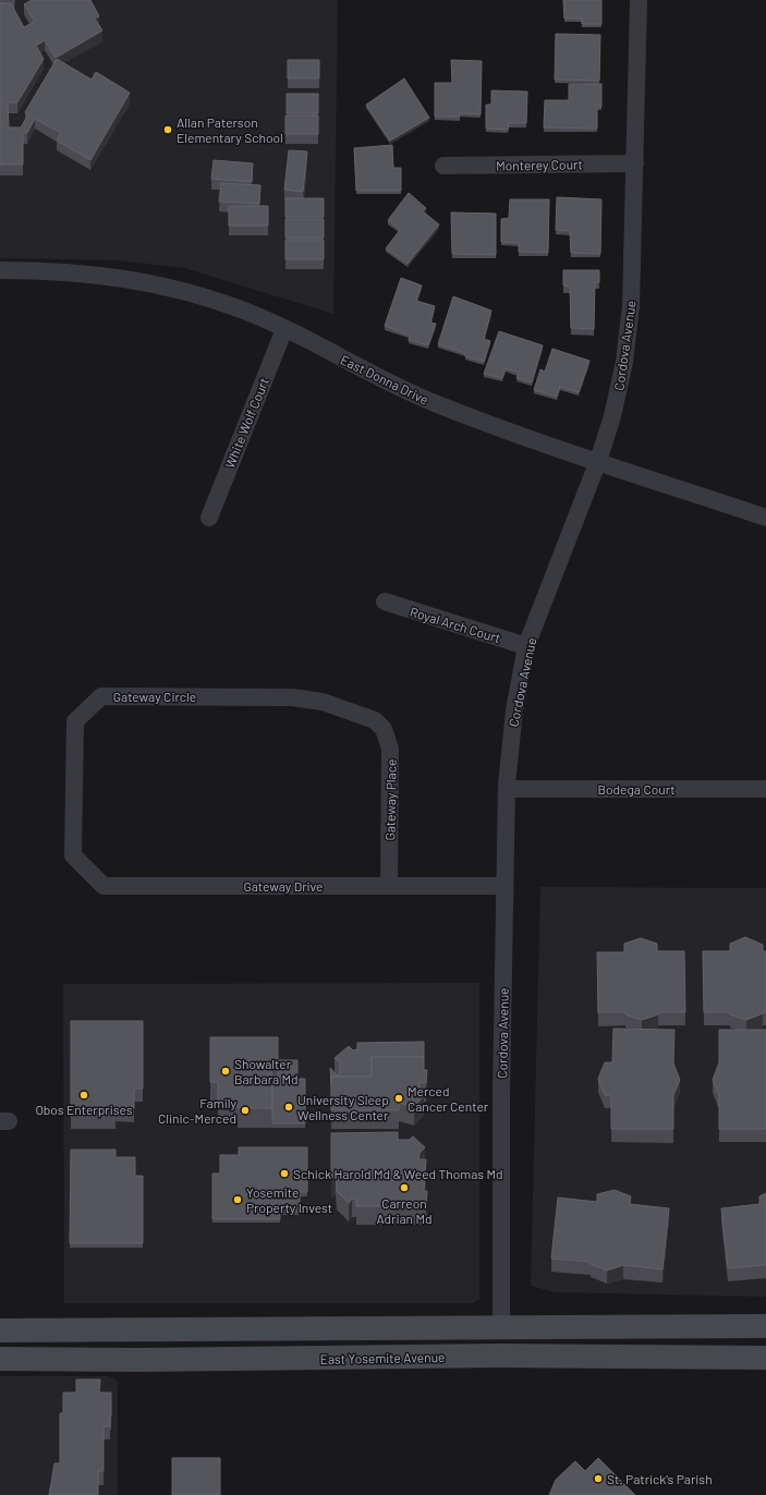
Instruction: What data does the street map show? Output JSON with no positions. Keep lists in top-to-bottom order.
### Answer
{
  "streets": {
    "main road": ["East Yosemite Avenue"],
    "street": [
      "Monterey Court",
      "Cordova Avenue",
      "East Donna Drive",
      "White Wolf Court",
      "Royal Arch Court",
      "Gateway Circle",
      "Bodega Court",
      "Gateway Place",
      "Gateway Drive"
    ]
  },
  "crossings": [
    ["Monterey Court", "Cordova Avenue"],
    ["Cordova Avenue", "East Donna Drive"],
    ["Cordova Avenue", "Royal Arch Court"],
    ["Cordova Avenue", "Bodega Court"],
    ["Cordova Avenue", "Gateway Drive"],
    ["East Donna Drive", "White Wolf Court"],
    ["Gateway Circle", "Gateway Place"],
    ["Gateway Circle", "Gateway Drive"],
    ["Gateway Place", "Gateway Drive"]
  ],
  "places": [
    "Allan Paterson Elementary School",
    "Showalter Barbara Md",
    "Obos Enterprises",
    "Merced Cancer Center",
    "University Sleep Wellness Center",
    "Family Clinic-Merced",
    "Schick Harold Md & Weed Thomas Md",
    "Carreon Adrian Md",
    "Yosemite Property Invest",
    "St. Patrick's Parish"
  ]
}
